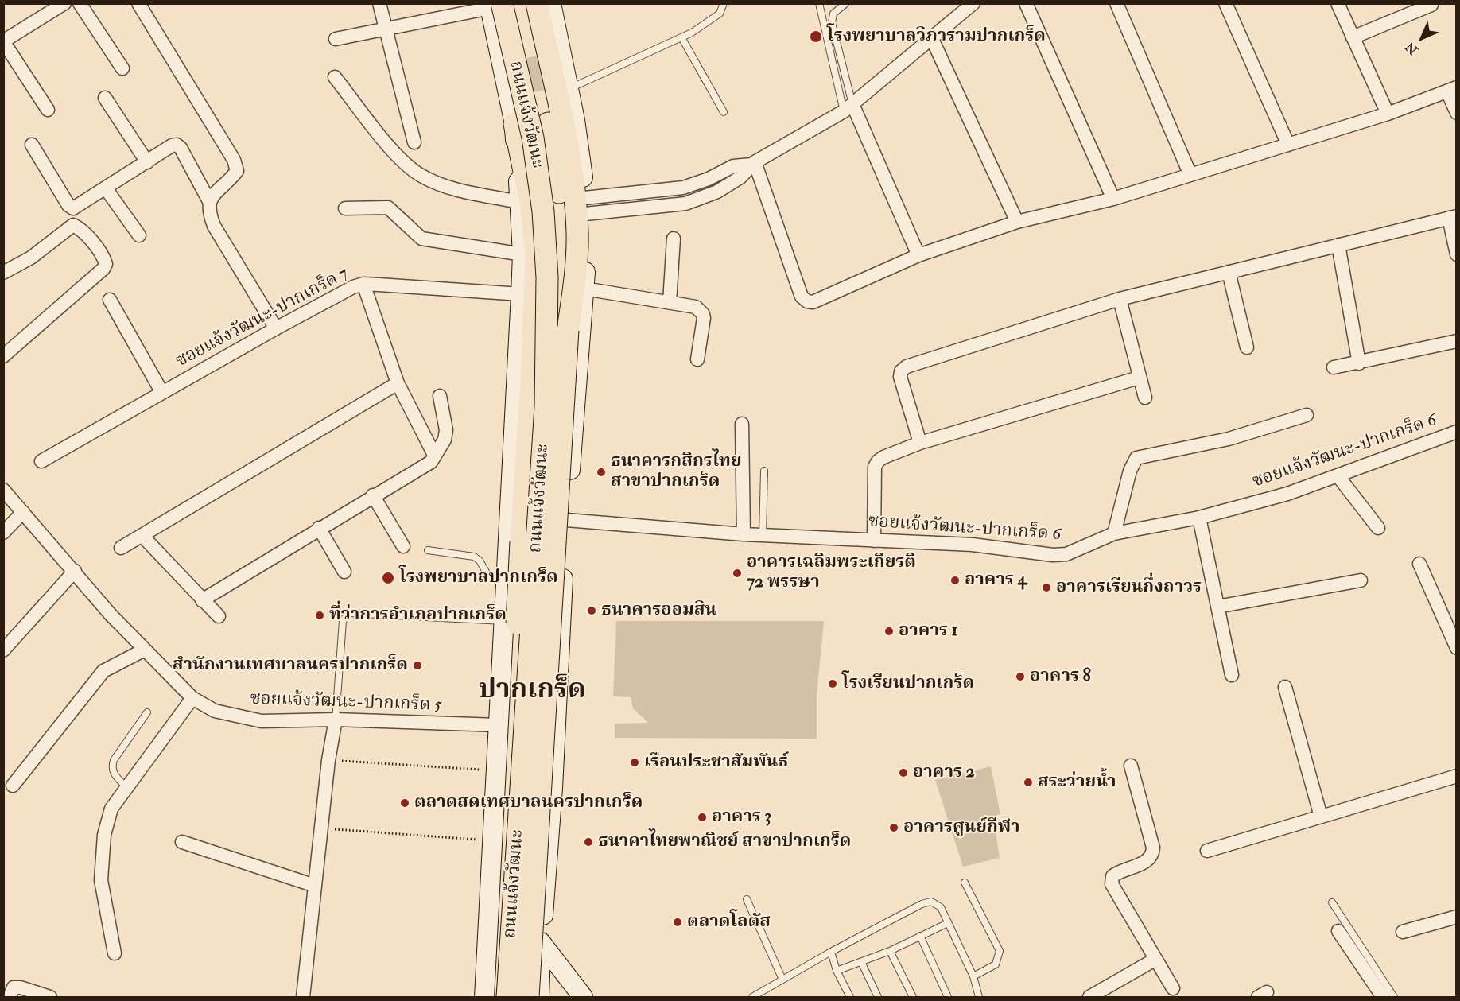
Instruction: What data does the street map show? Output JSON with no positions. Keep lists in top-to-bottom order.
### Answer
{
  "streets": {
    "main road": ["ถนนแจ้งวัฒนะ"],
    "street": ["ซอยแจ้งวัฒนะ-ปากเกร็ด 7", "ซอยแจ้งวัฒนะ-ปากเกร็ด 6", "ซอยแจ้งวัฒนะ-ปากเกร็ด 5"]
  },
  "crossings": [
    ["ถนนแจ้งวัฒนะ", "ซอยแจ้งวัฒนะ-ปากเกร็ด 7"],
    ["ถนนแจ้งวัฒนะ", "ซอยแจ้งวัฒนะ-ปากเกร็ด 6"],
    ["ถนนแจ้งวัฒนะ", "ซอยแจ้งวัฒนะ-ปากเกร็ด 5"]
  ],
  "districts": ["ปากเกร็ด"],
  "places": [
    "โรงพยาบาลวิภารามปากเกร็ด",
    "ธนาคารกสิกรไทย สาขาปากเกร็ด",
    "อาคารเฉลิมพระเกียรติ 72 พรรษา",
    "โรงพยาบาลปากเกร็ด",
    "อาคาร 4",
    "อาคารเรียนกึ่งถาวร",
    "ธนาคารออมสิน",
    "ที่ว่าการอำเภอปากเกร็ด",
    "อาคาร 1",
    "สำนักงานเทศบาลนครปากเกร็ด",
    "อาคาร 8",
    "โรงเรียนปากเกร็ด",
    "เรือนประชาสัมพันธ์",
    "อาคาร 2",
    "สระว่ายน้ำ",
    "ตลาดสดเทศบาลนครปากเกร็ด",
    "อาคาร 3",
    "อาคารศูนย์กีฬา",
    "ธนาคาไทยพาณิชย์ สาขาปากเกร็ด",
    "ตลาดโลตัส"
  ],
  "north": "bottom left"
}
